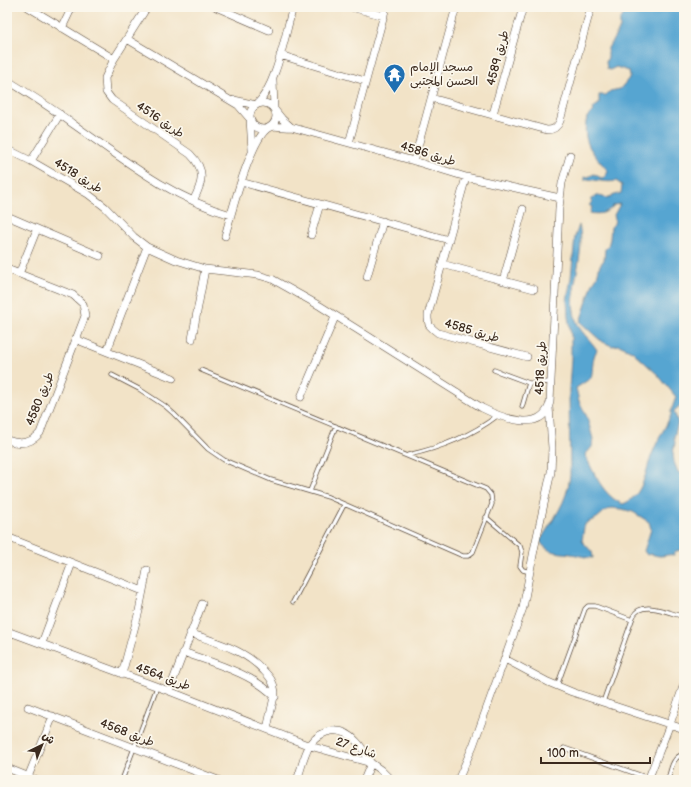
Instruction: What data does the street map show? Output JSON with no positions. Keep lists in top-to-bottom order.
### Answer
{
  "streets": {
    "street": [
      "طريق 4589",
      "طريق 4516",
      "طريق 4586",
      "طريق 4518",
      "طريق 4585",
      "طريق 4580",
      "طريق 4564",
      "طريق 4568",
      "شارع 27"
    ]
  },
  "crossings": [
    ["طريق 4586", "طريق 4518"],
    ["طريق 4586", "طريق 4585"],
    ["طريق 4564", "شارع 27"]
  ],
  "places": {
    "temple": ["مسجد الإمام الحسن المجتبى"]
  },
  "scale_bar": "100 m",
  "north": "top right"
}
